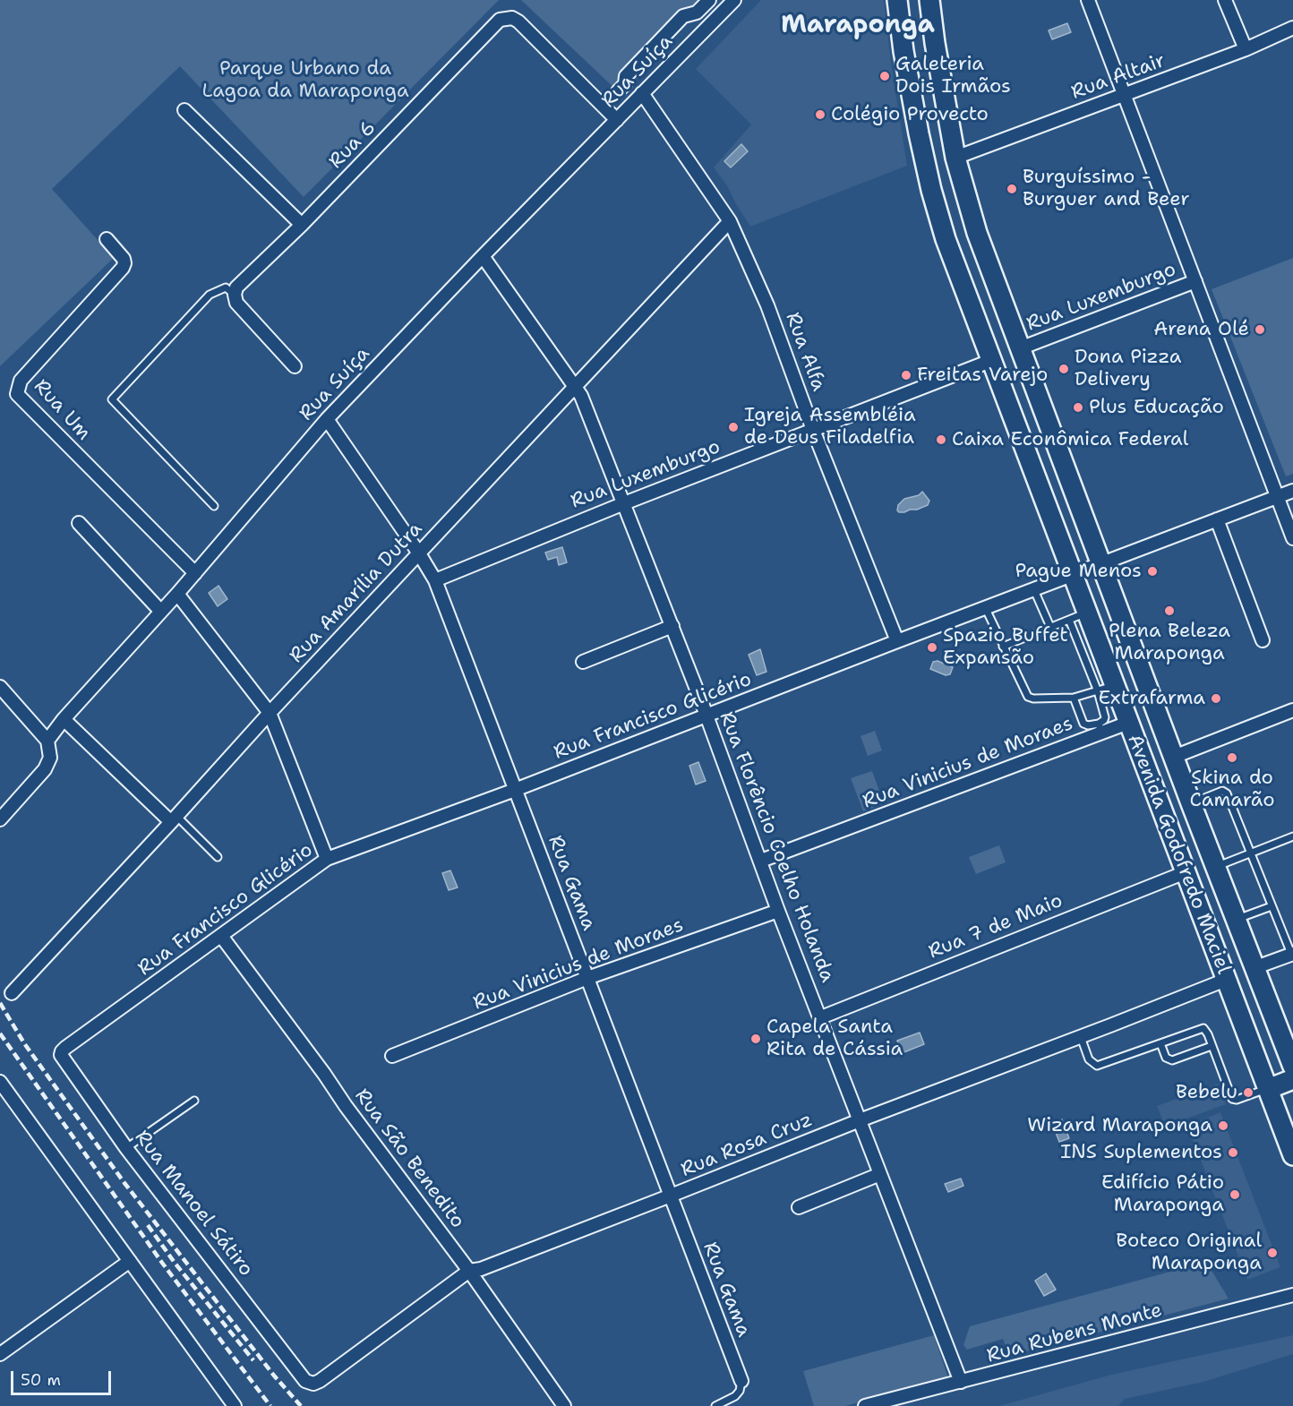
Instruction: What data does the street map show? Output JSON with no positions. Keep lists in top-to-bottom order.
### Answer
{
  "streets": {
    "main road": ["Avenida Godofredo Maciel"],
    "street": [
      "Rua Suíça",
      "Rua Altair",
      "Rua 6",
      "Rua Luxemburgo",
      "Rua Alfa",
      "Rua Um",
      "Rua Amarília Dutra",
      "Rua Francisco Glicério",
      "Rua Vinicius de Moraes",
      "Rua Florêncio Coelho Holanda",
      "Rua Gama",
      "Rua 7 de Maio",
      "Rua Rosa Cruz",
      "Rua São Benedito",
      "Rua Manoel Sátiro",
      "Rua Rubens Monte"
    ]
  },
  "crossings": [
    ["Rua Suíça", "Rua 6"],
    ["Rua Suíça", "Rua Alfa"],
    ["Rua Suíça", "Rua Um"],
    ["Rua Suíça", "Rua Florêncio Coelho Holanda"],
    ["Rua Suíça", "Rua Gama"],
    ["Rua Altair", "Avenida Godofredo Maciel"],
    ["Rua Luxemburgo", "Rua Alfa"],
    ["Rua Luxemburgo", "Rua Florêncio Coelho Holanda"],
    ["Rua Luxemburgo", "Avenida Godofredo Maciel"],
    ["Rua Luxemburgo", "Rua Gama"],
    ["Rua Alfa", "Rua Amarília Dutra"],
    ["Rua Alfa", "Rua Francisco Glicério"],
    ["Rua Amarília Dutra", "Rua Florêncio Coelho Holanda"],
    ["Rua Amarília Dutra", "Rua Gama"],
    ["Rua Francisco Glicério", "Rua Florêncio Coelho Holanda"],
    ["Rua Francisco Glicério", "Avenida Godofredo Maciel"],
    ["Rua Francisco Glicério", "Rua Gama"],
    ["Rua Francisco Glicério", "Rua São Benedito"],
    ["Rua Francisco Glicério", "Rua Manoel Sátiro"],
    ["Rua Vinicius de Moraes", "Rua Florêncio Coelho Holanda"],
    ["Rua Vinicius de Moraes", "Avenida Godofredo Maciel"],
    ["Rua Vinicius de Moraes", "Rua Gama"],
    ["Rua Florêncio Coelho Holanda", "Rua 7 de Maio"],
    ["Rua Florêncio Coelho Holanda", "Rua Rosa Cruz"],
    ["Rua Florêncio Coelho Holanda", "Rua Rubens Monte"],
    ["Avenida Godofredo Maciel", "Rua 7 de Maio"],
    ["Avenida Godofredo Maciel", "Rua Rosa Cruz"],
    ["Rua Gama", "Rua Rosa Cruz"],
    ["Rua Rosa Cruz", "Rua São Benedito"],
    ["Rua Rosa Cruz", "Rua Manoel Sátiro"]
  ],
  "districts": ["Maraponga"],
  "parks": ["Parque Urbano da Lagoa da Maraponga"],
  "places": [
    "Galeteria Dois Irmãos",
    "Colégio Provecto",
    "Burguíssimo - Burguer and Beer",
    "Arena Olé",
    "Dona Pizza Delivery",
    "Freitas Varejo",
    "Plus Educação",
    "Igreja Assembléia de Deus Filadelfia",
    "Caixa Econômica Federal",
    "Pague Menos",
    "Plena Beleza Maraponga",
    "Spazio Buffet Expansão",
    "Extrafarma",
    "Skina do Camarão",
    "Capela Santa Rita de Cássia",
    "Bebelu",
    "Wizard Maraponga",
    "INS Suplementos",
    "Edifício Pátio Maraponga",
    "Boteco Original Maraponga"
  ],
  "scale_bar": "50 m"
}
